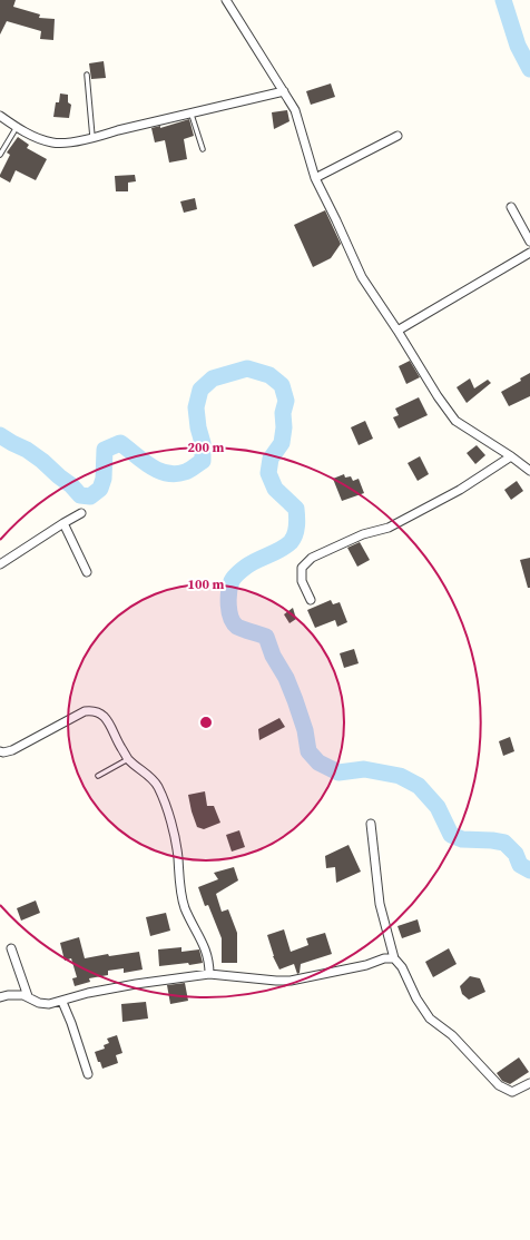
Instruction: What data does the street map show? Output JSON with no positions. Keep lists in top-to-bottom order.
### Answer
{
  "rings": ["200 m", "100 m"]
}
